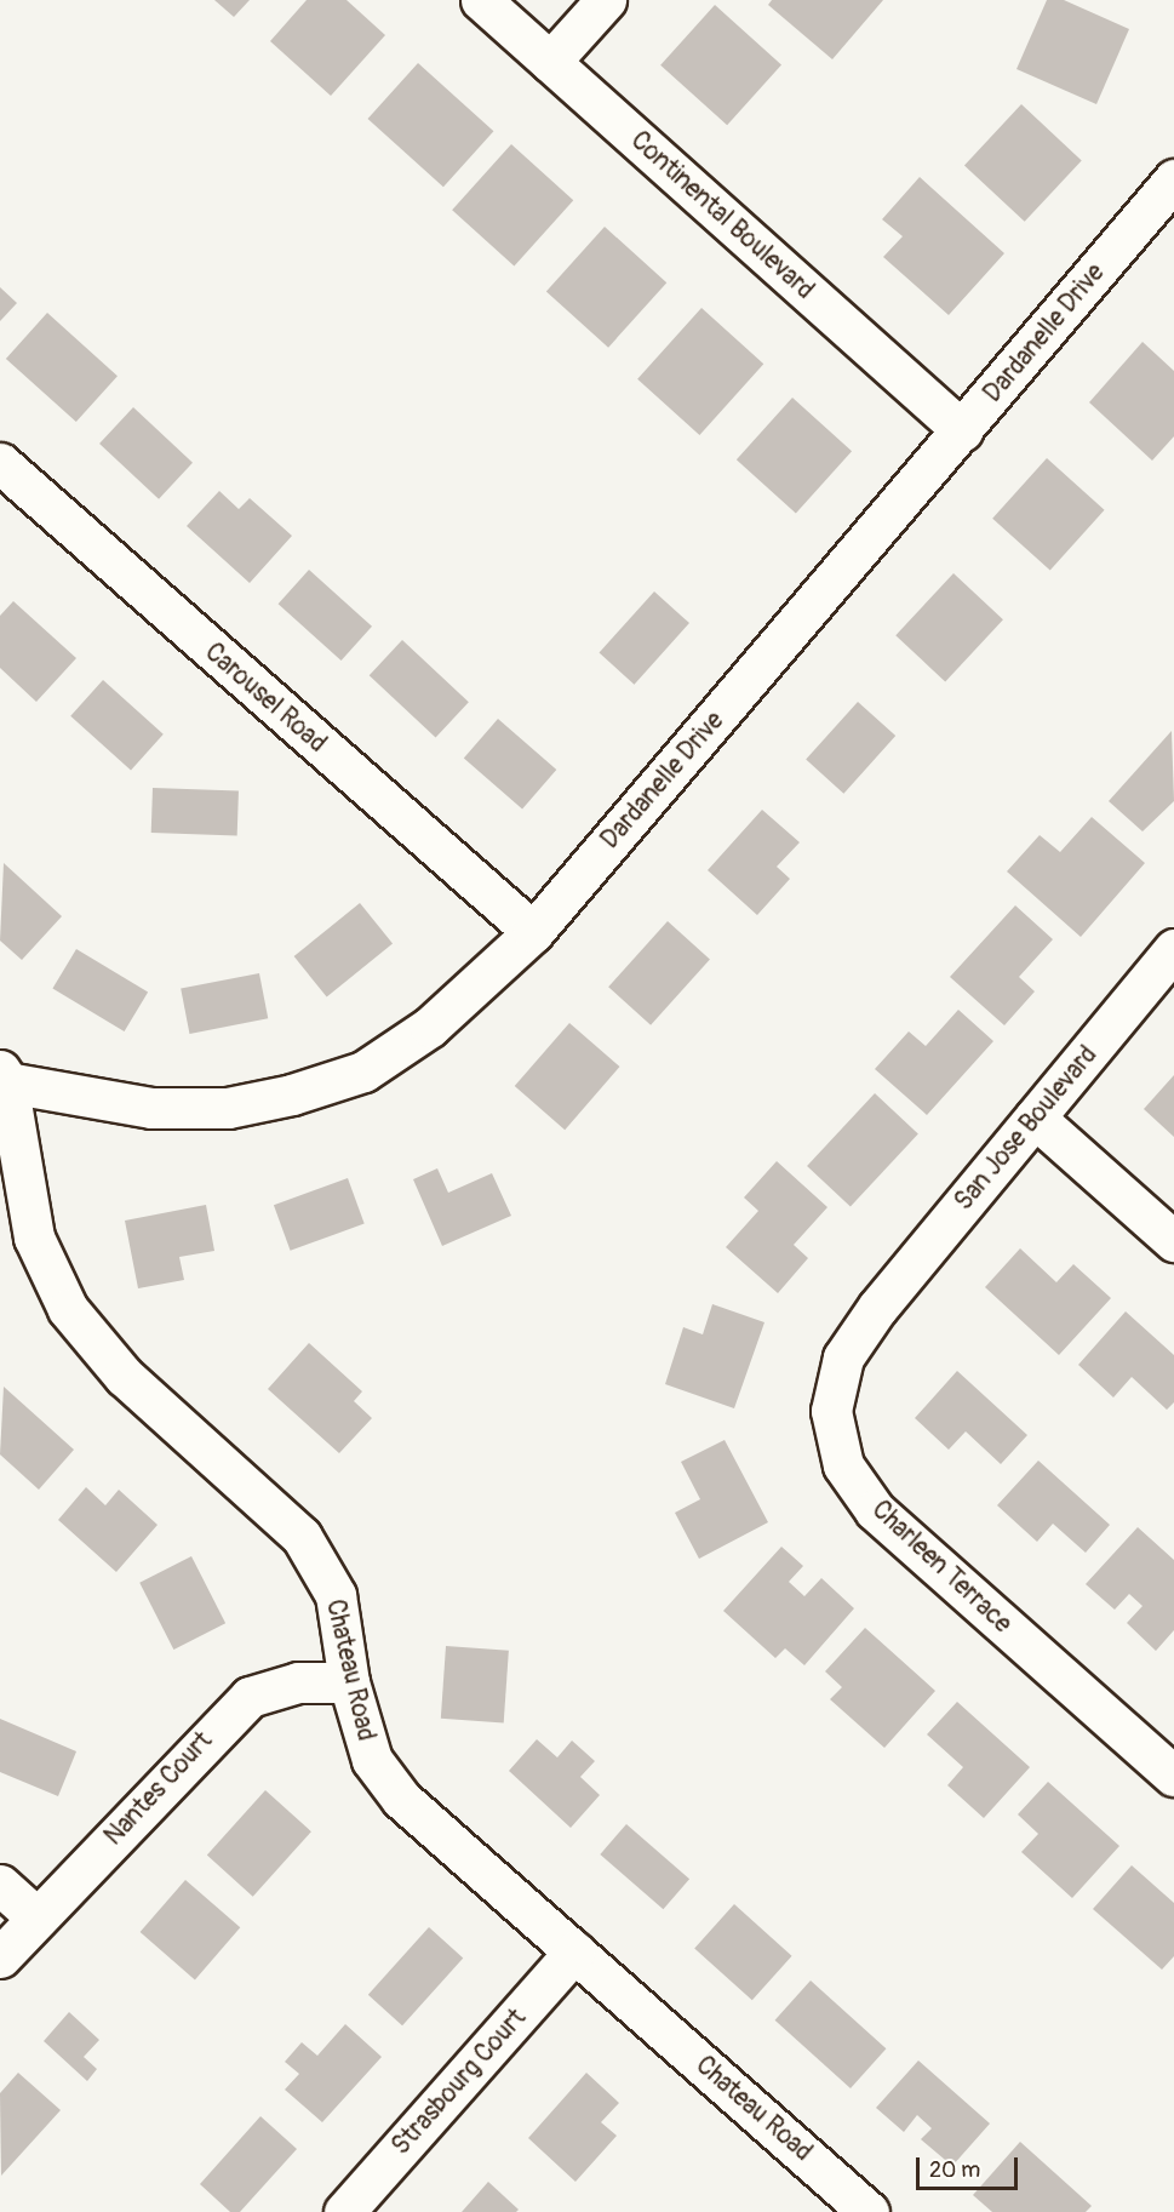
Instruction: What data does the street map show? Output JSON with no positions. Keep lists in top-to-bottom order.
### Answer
{
  "streets": {
    "street": [
      "Continental Boulevard",
      "Dardanelle Drive",
      "Carousel Road",
      "San Jose Boulevard",
      "Charleen Terrace",
      "Chateau Road",
      "Nantes Court",
      "Strasbourg Court"
    ]
  },
  "crossings": [
    ["Continental Boulevard", "Dardanelle Drive"],
    ["Dardanelle Drive", "Carousel Road"],
    ["Dardanelle Drive", "Chateau Road"],
    ["San Jose Boulevard", "Charleen Terrace"],
    ["Chateau Road", "Nantes Court"],
    ["Chateau Road", "Strasbourg Court"]
  ],
  "scale_bar": "20 m"
}
